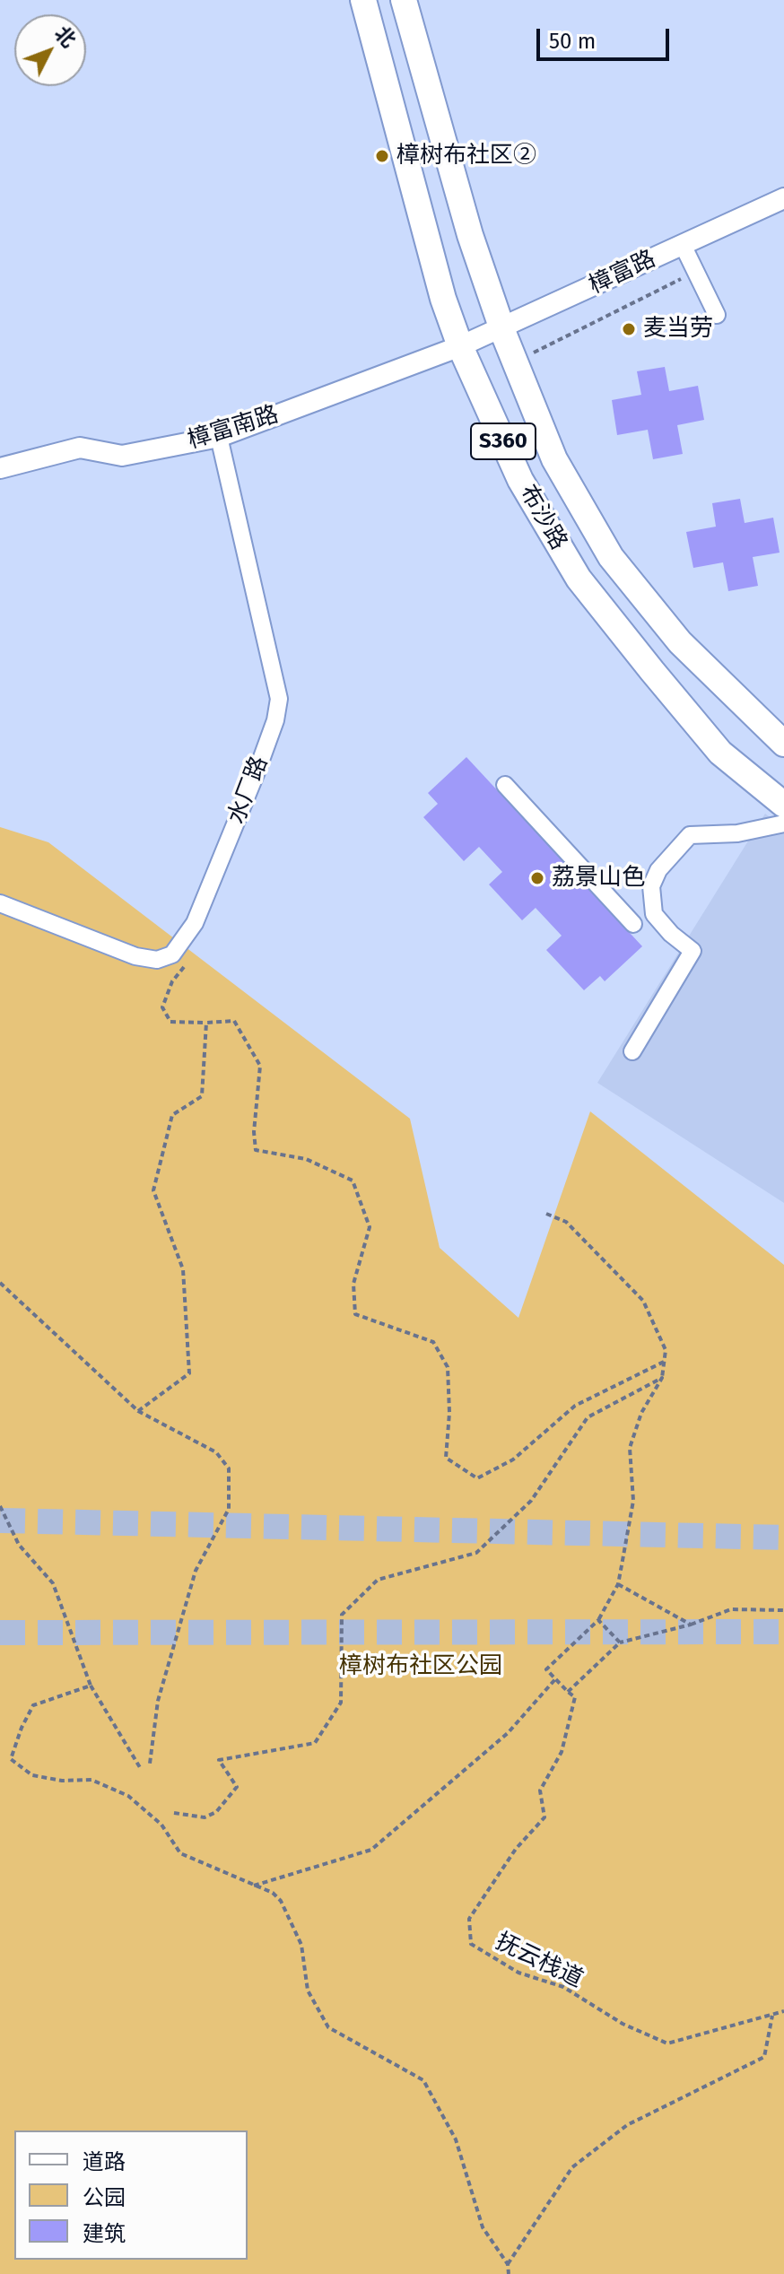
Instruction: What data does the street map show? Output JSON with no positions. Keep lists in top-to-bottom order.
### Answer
{
  "streets": {
    "main road": ["S360", "布沙路"],
    "street": ["樟富路", "樟富南路", "水厂路"],
    "path": ["抚云栈道"]
  },
  "crossings": [
    ["樟富路", "樟富南路"],
    ["樟富路", "布沙路"],
    ["樟富南路", "布沙路"],
    ["樟富南路", "水厂路"]
  ],
  "parks": ["樟树布社区公园"],
  "places": ["樟树布社区②", "麦当劳", "荔景山色"],
  "legend": ["道路", "公园", "建筑"],
  "scale_bar": "50 m",
  "north": "top right"
}
